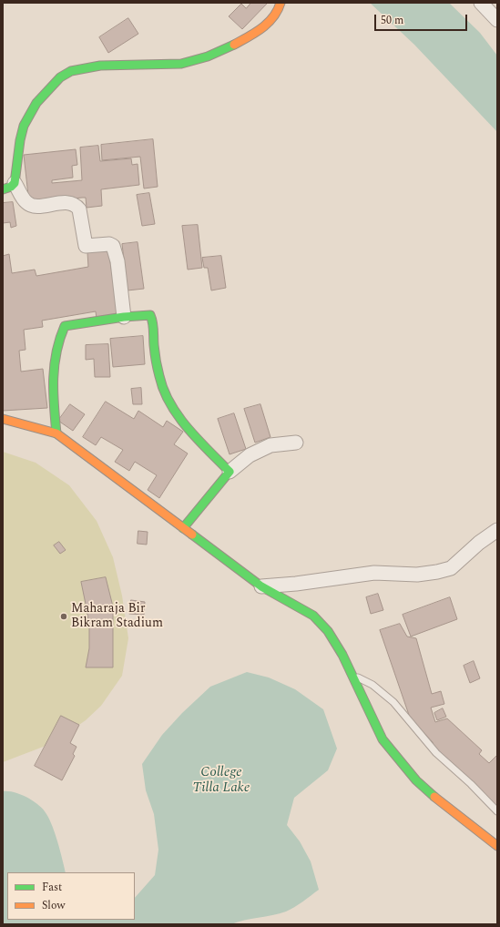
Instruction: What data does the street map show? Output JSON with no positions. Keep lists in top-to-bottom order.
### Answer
{
  "water": ["College Tilla Lake"],
  "places": ["Maharaja Bir Bikram Stadium"],
  "legend": ["Fast", "Slow"],
  "scale_bar": "50 m"
}
